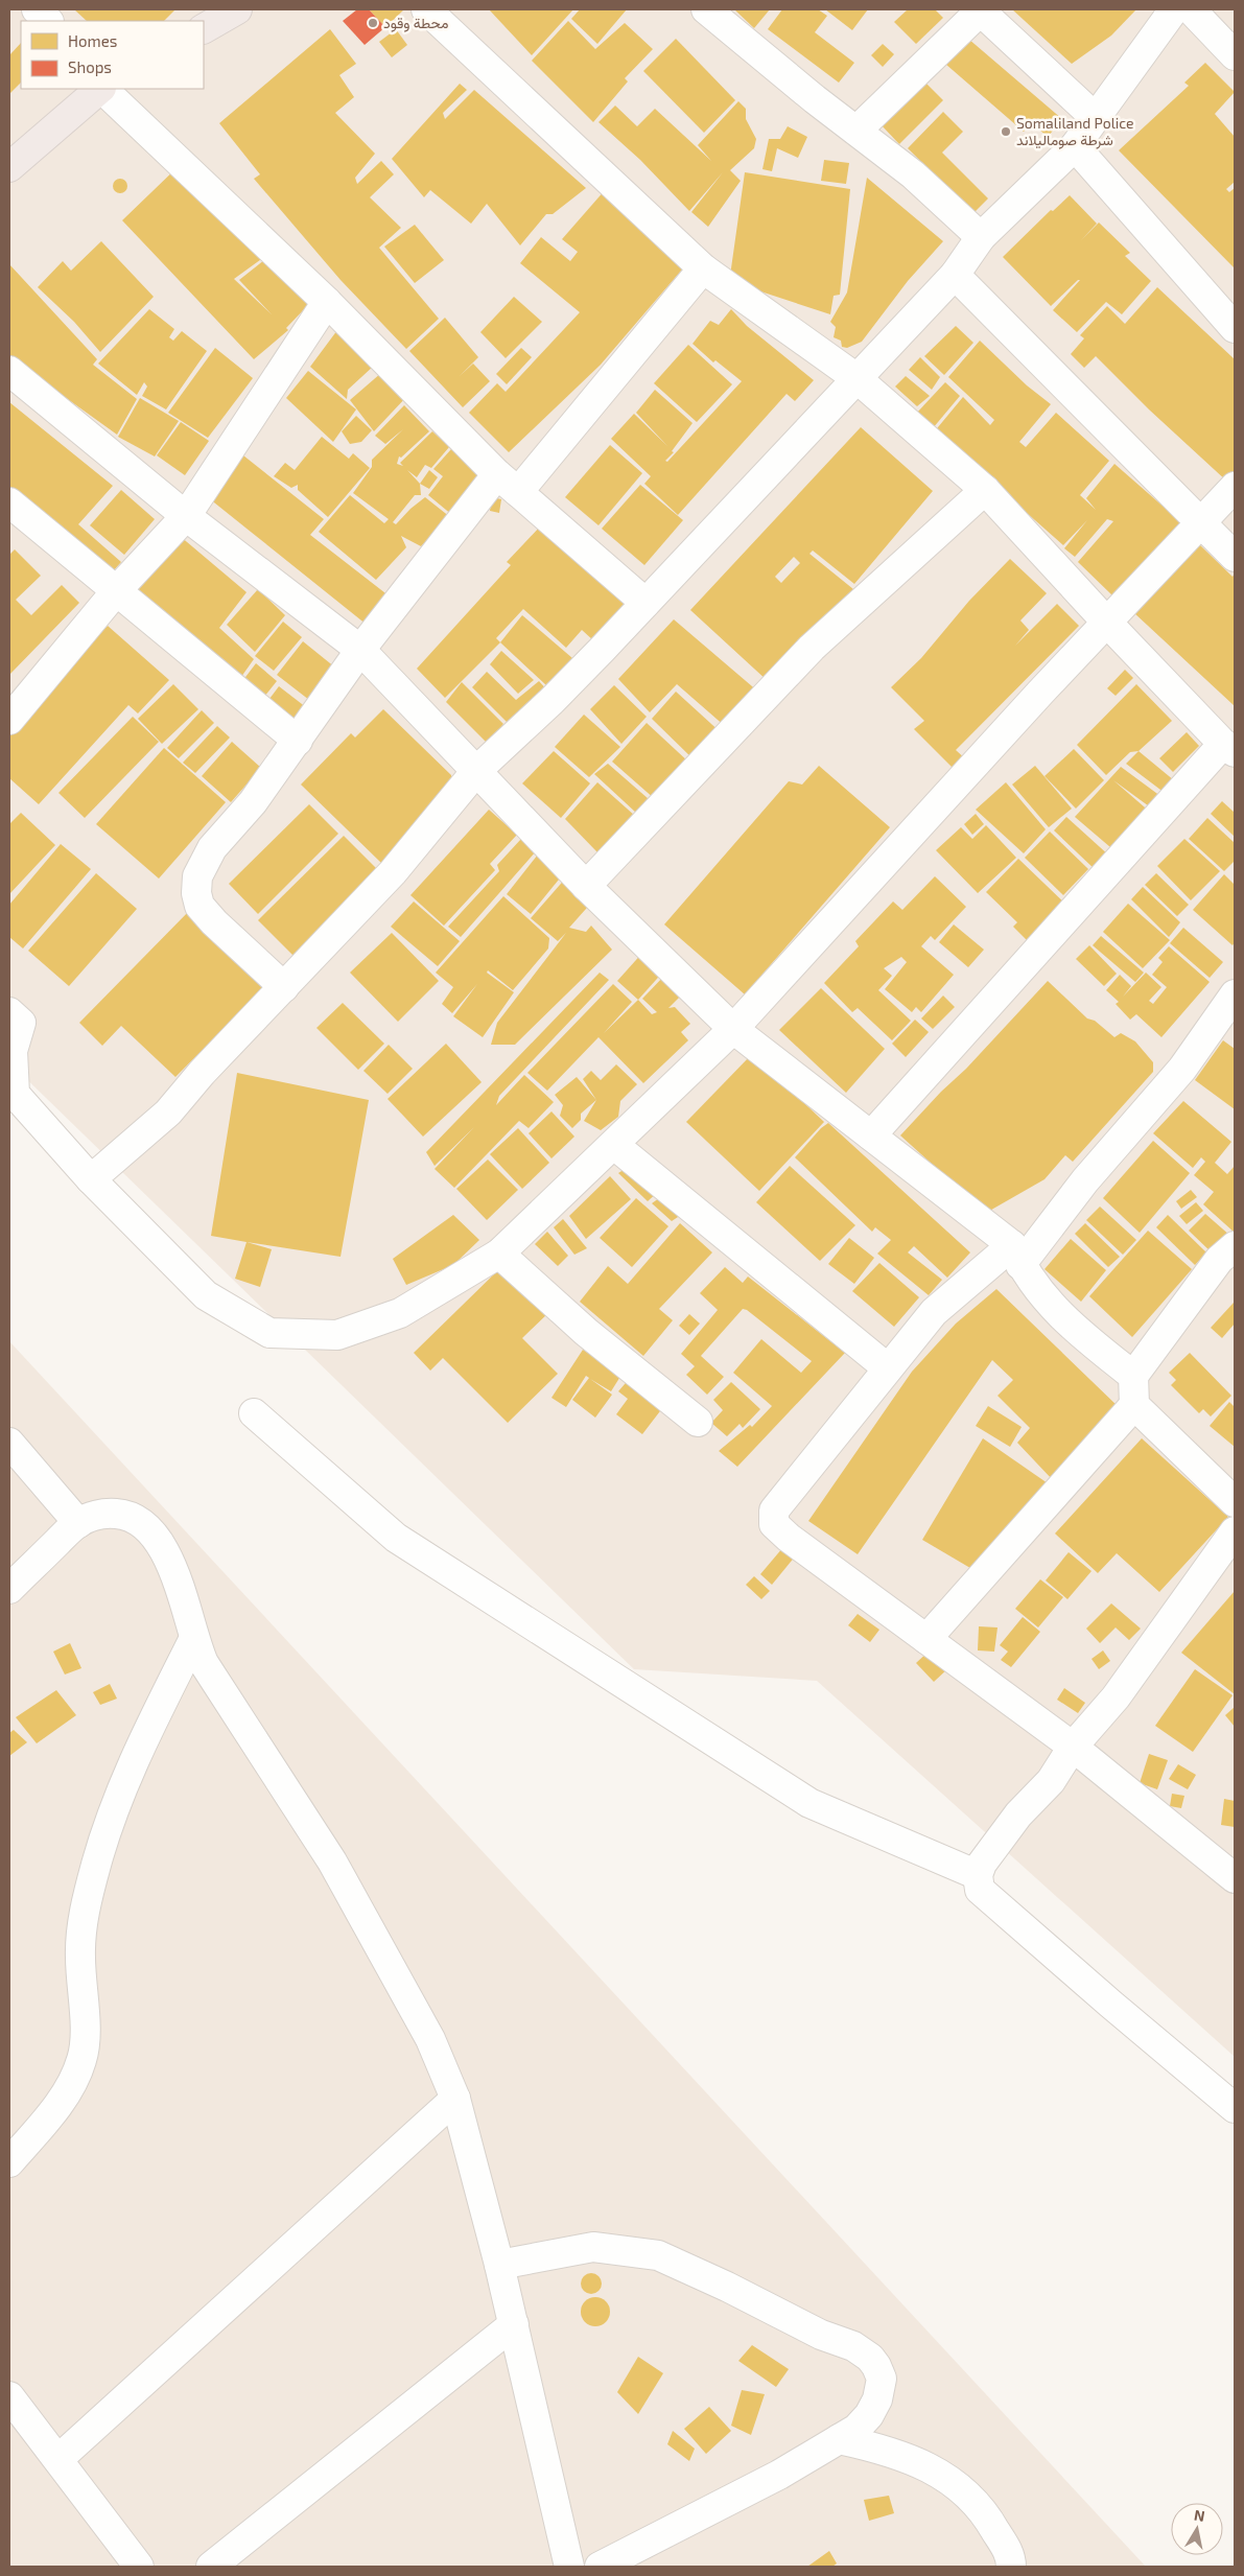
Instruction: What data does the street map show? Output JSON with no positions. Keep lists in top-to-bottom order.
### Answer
{
  "places": ["محطة وقود", "Somaliland Police شرطة صوماليلاند"],
  "legend": ["Homes", "Shops"],
  "north": "top"
}
